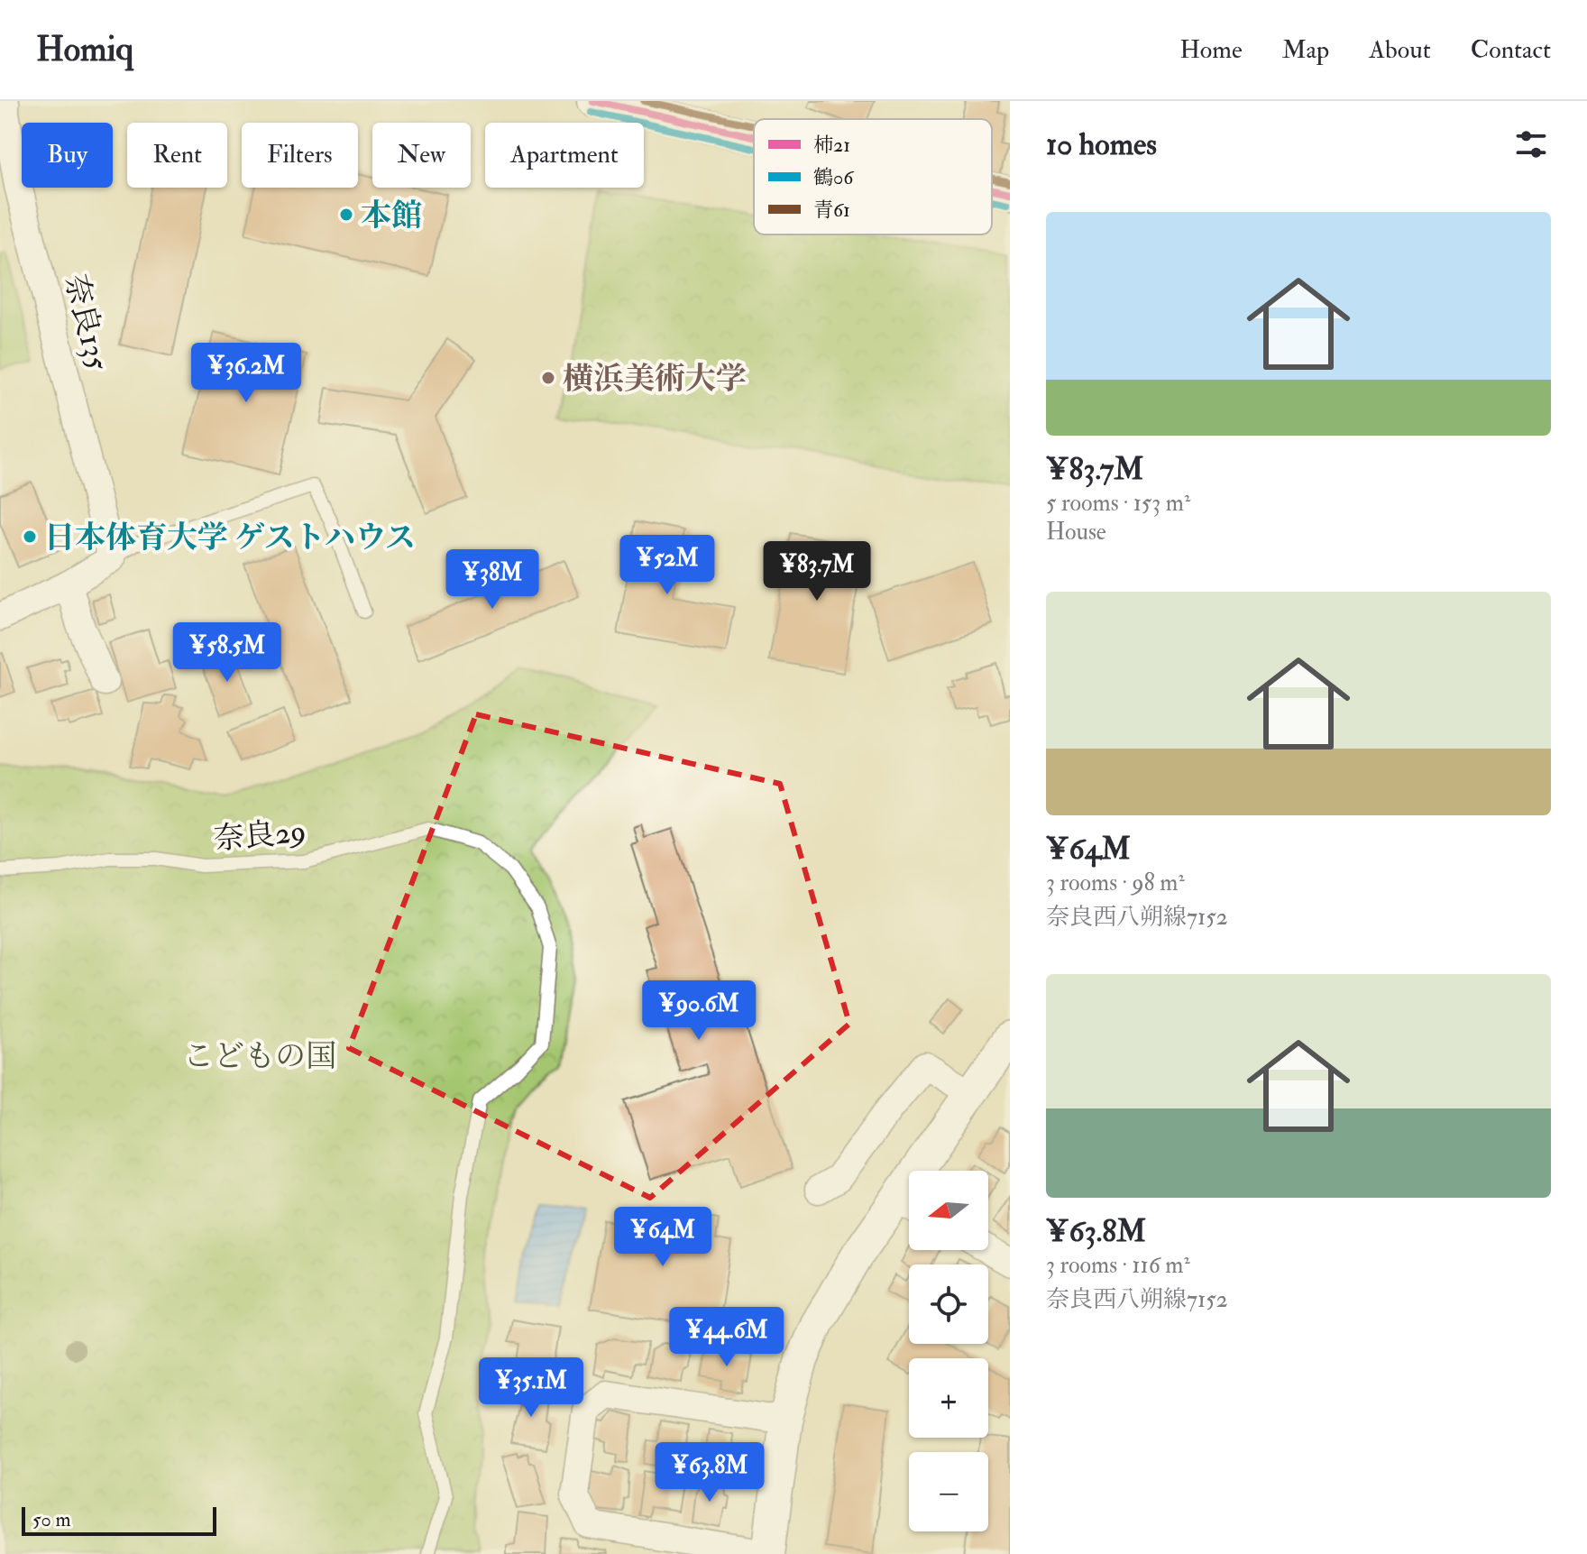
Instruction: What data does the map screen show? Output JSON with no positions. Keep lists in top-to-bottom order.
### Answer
{
  "streets": {
    "street": ["奈良135"],
    "lane": ["奈良29"]
  },
  "parks": ["こどもの国"],
  "places": ["本館", "横浜美術大学", "日本体育大学 ゲストハウス"],
  "lines": ["transit line 柿21", "transit line 青61", "transit line 鶴06"],
  "legend": ["柿21", "鶴06", "青61"],
  "scale_bar": "50 m",
  "north": "left",
  "page": {
    "header": "Homiq",
    "nav": [
      "Home",
      "Map",
      "About",
      "Contact"
    ],
    "heading": "10 homes",
    "chip": [
      "Buy",
      "Rent",
      "Filters",
      "New",
      "Apartment"
    ],
    "list": [
      {
        "name": "¥83.7M",
        "note": "5 rooms · 153 m² · House"
      },
      {
        "name": "¥64M",
        "note": "3 rooms · 98 m² · 奈良西八朔線7152"
      },
      {
        "name": "¥63.8M",
        "note": "3 rooms · 116 m² · 奈良西八朔線7152"
      }
    ],
    "price": [
      "¥36.2M",
      "¥52M",
      "¥83.7M",
      "¥38M",
      "¥58.5M",
      "¥90.6M",
      "¥64M",
      "¥44.6M",
      "¥35.1M",
      "¥63.8M"
    ],
    "map_buttons": ["+", "−"],
    "scale": "50 m"
  }
}
